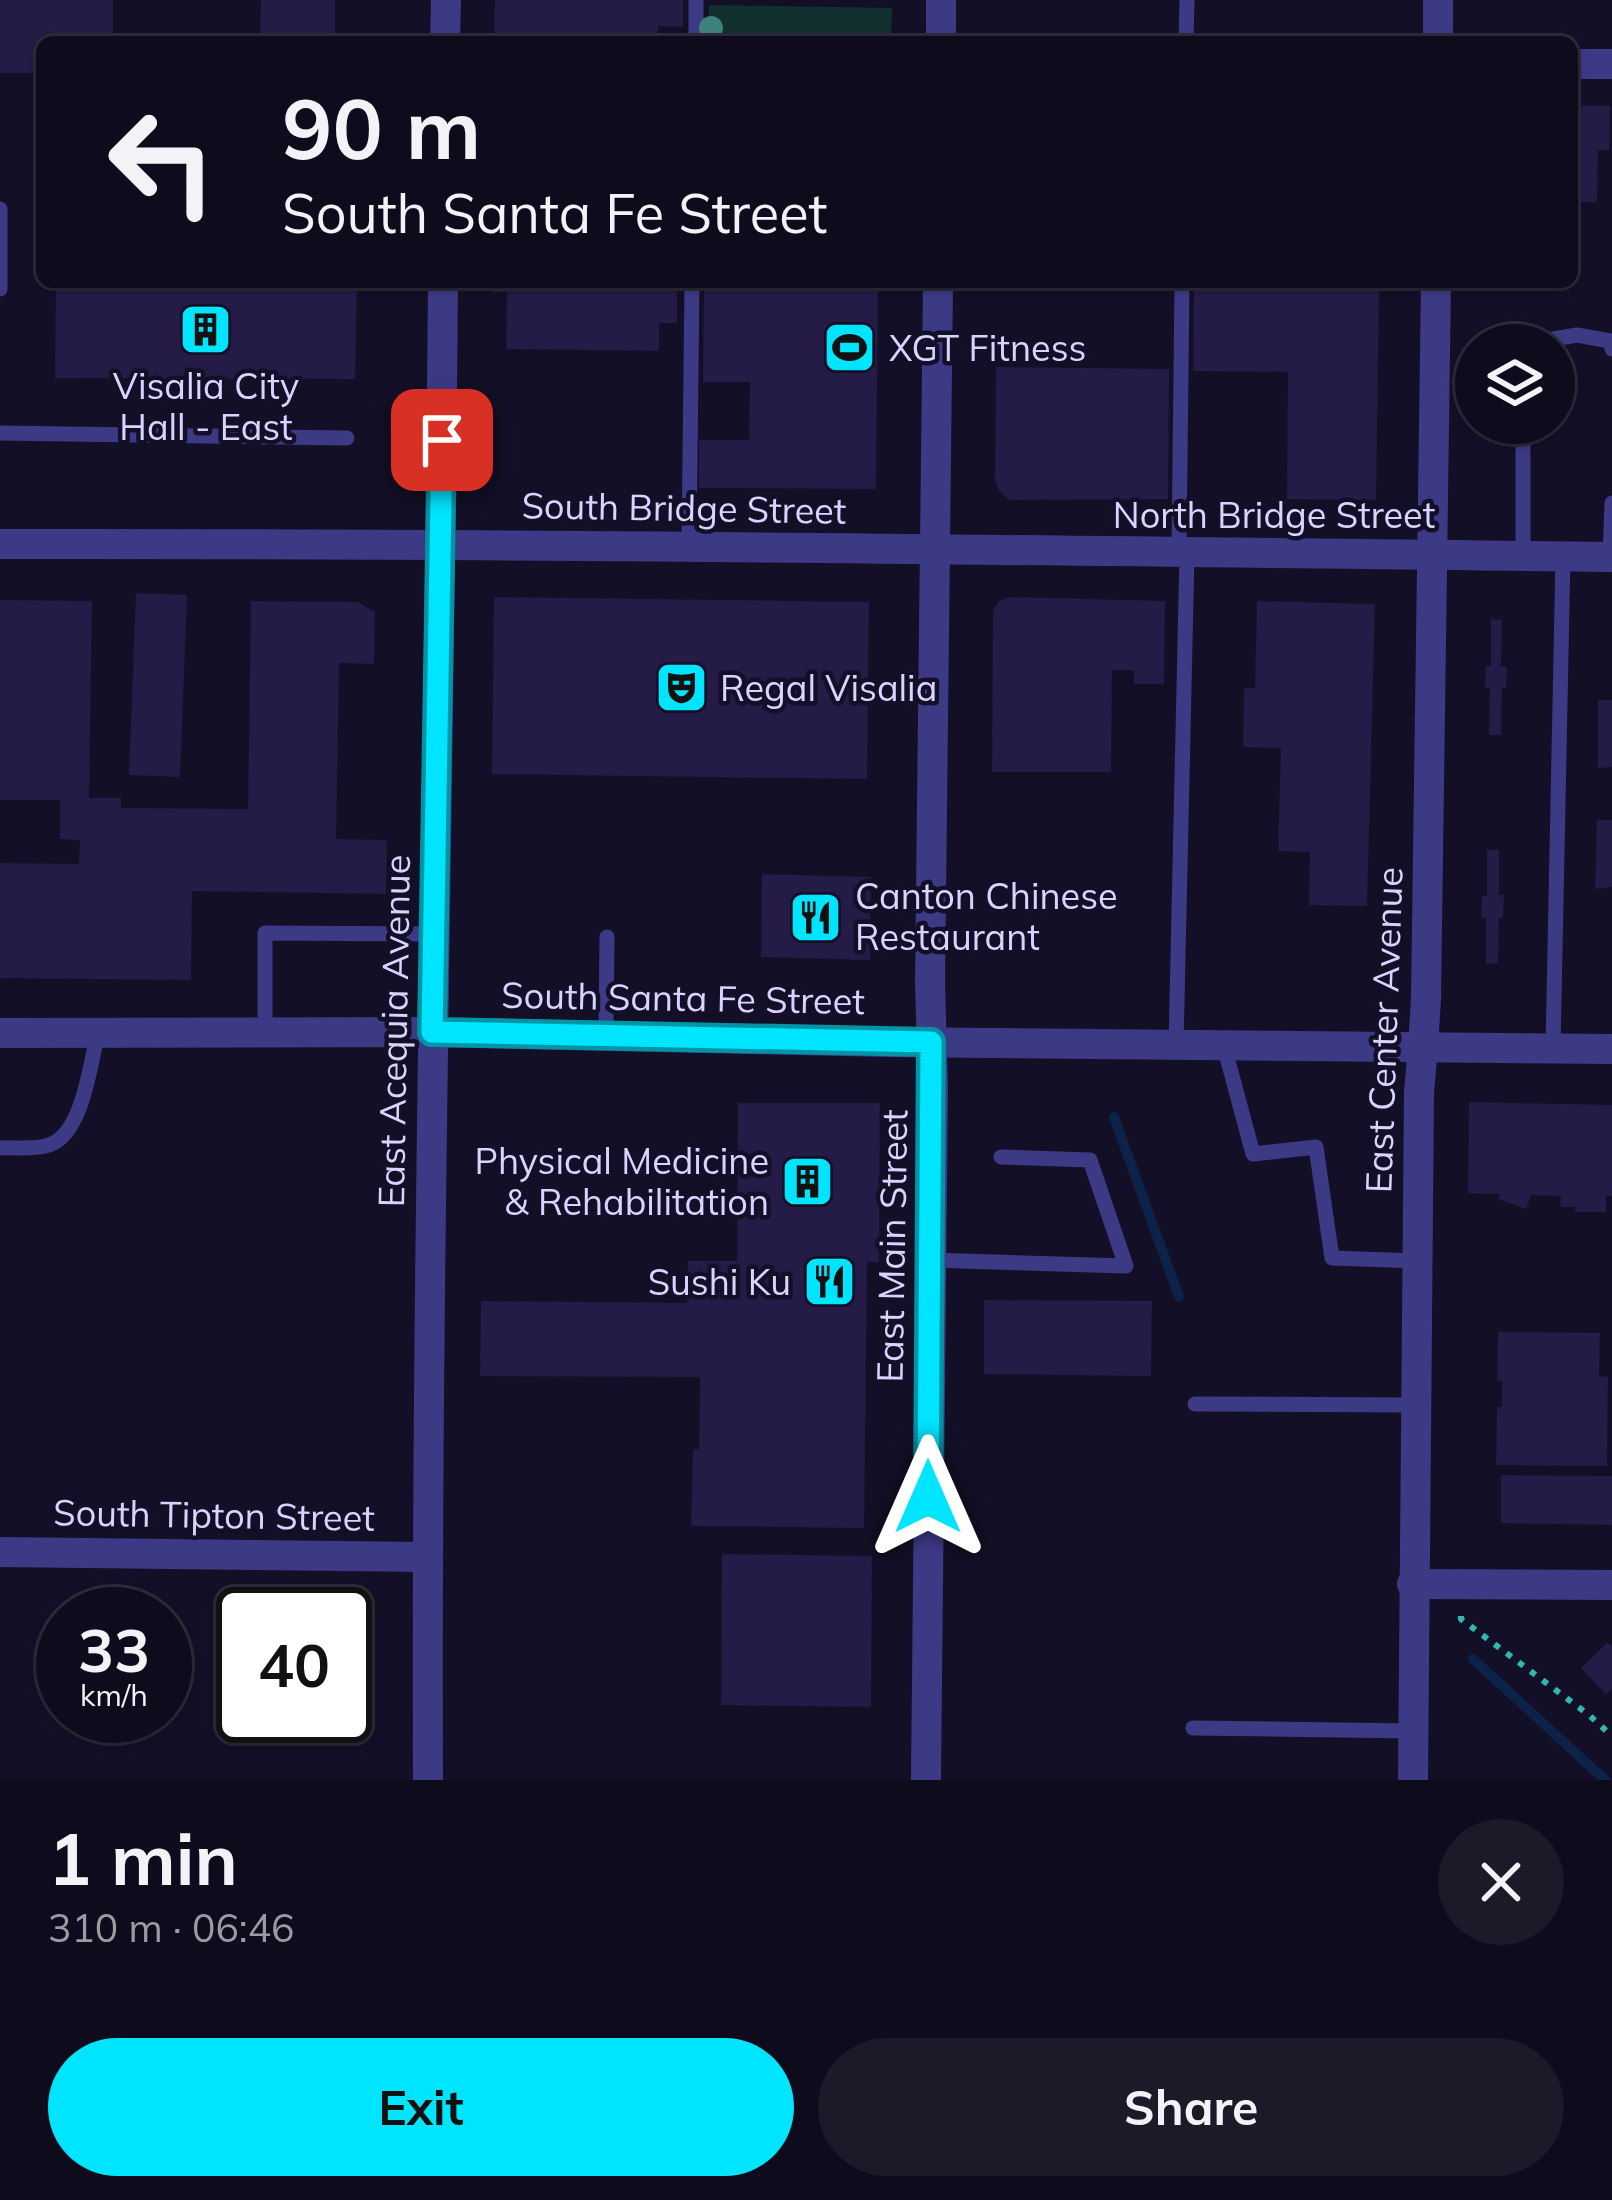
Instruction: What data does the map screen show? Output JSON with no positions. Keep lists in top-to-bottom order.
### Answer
{
  "streets": {
    "street": [
      "South Bridge Street",
      "North Bridge Street",
      "South Santa Fe Street",
      "East Center Avenue",
      "East Acequia Avenue",
      "East Main Street",
      "South Tipton Street"
    ]
  },
  "crossings": [
    ["South Bridge Street", "North Bridge Street"],
    ["South Bridge Street", "East Acequia Avenue"],
    ["South Bridge Street", "East Main Street"],
    ["North Bridge Street", "East Center Avenue"],
    ["North Bridge Street", "East Main Street"],
    ["South Santa Fe Street", "East Center Avenue"],
    ["South Santa Fe Street", "East Acequia Avenue"],
    ["South Santa Fe Street", "East Main Street"],
    ["East Acequia Avenue", "South Tipton Street"]
  ],
  "places": {
    "building": ["Visalia City Hall - East", "Physical Medicine & Rehabilitation"],
    "sports": ["XGT Fitness"],
    "theatre": ["Regal Visalia"],
    "restaurant": ["Canton Chinese Restaurant", "Sushi Ku"]
  },
  "page": {
    "turn": ["90 m", "South Santa Fe Street"],
    "speed": "33 km/h",
    "limit": "40",
    "heading": ["1 min", "310 m · 06:46"],
    "buttons": ["Exit", "Share"]
  }
}
